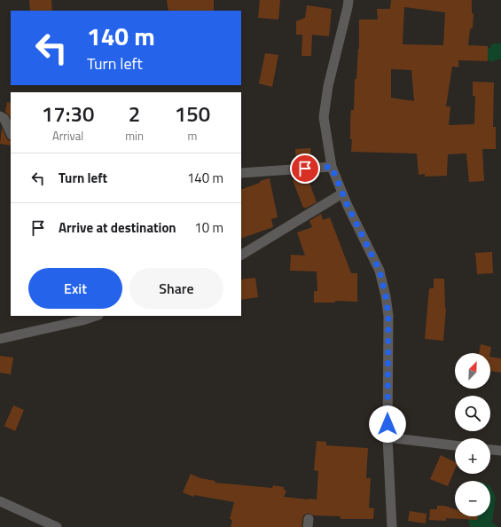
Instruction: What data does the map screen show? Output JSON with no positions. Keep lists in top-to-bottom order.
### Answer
{
  "north": "top right",
  "page": {
    "turn": ["140 m", "Turn left"],
    "eta": [
      "17:30",
      "Arrival",
      "2",
      "min",
      "150",
      "m"
    ],
    "list": [
      {
        "name": "Turn left",
        "value": "140 m"
      },
      {
        "name": "Arrive at destination",
        "value": "10 m"
      }
    ],
    "buttons": ["Exit", "Share"],
    "map_buttons": ["+", "−"]
  }
}
